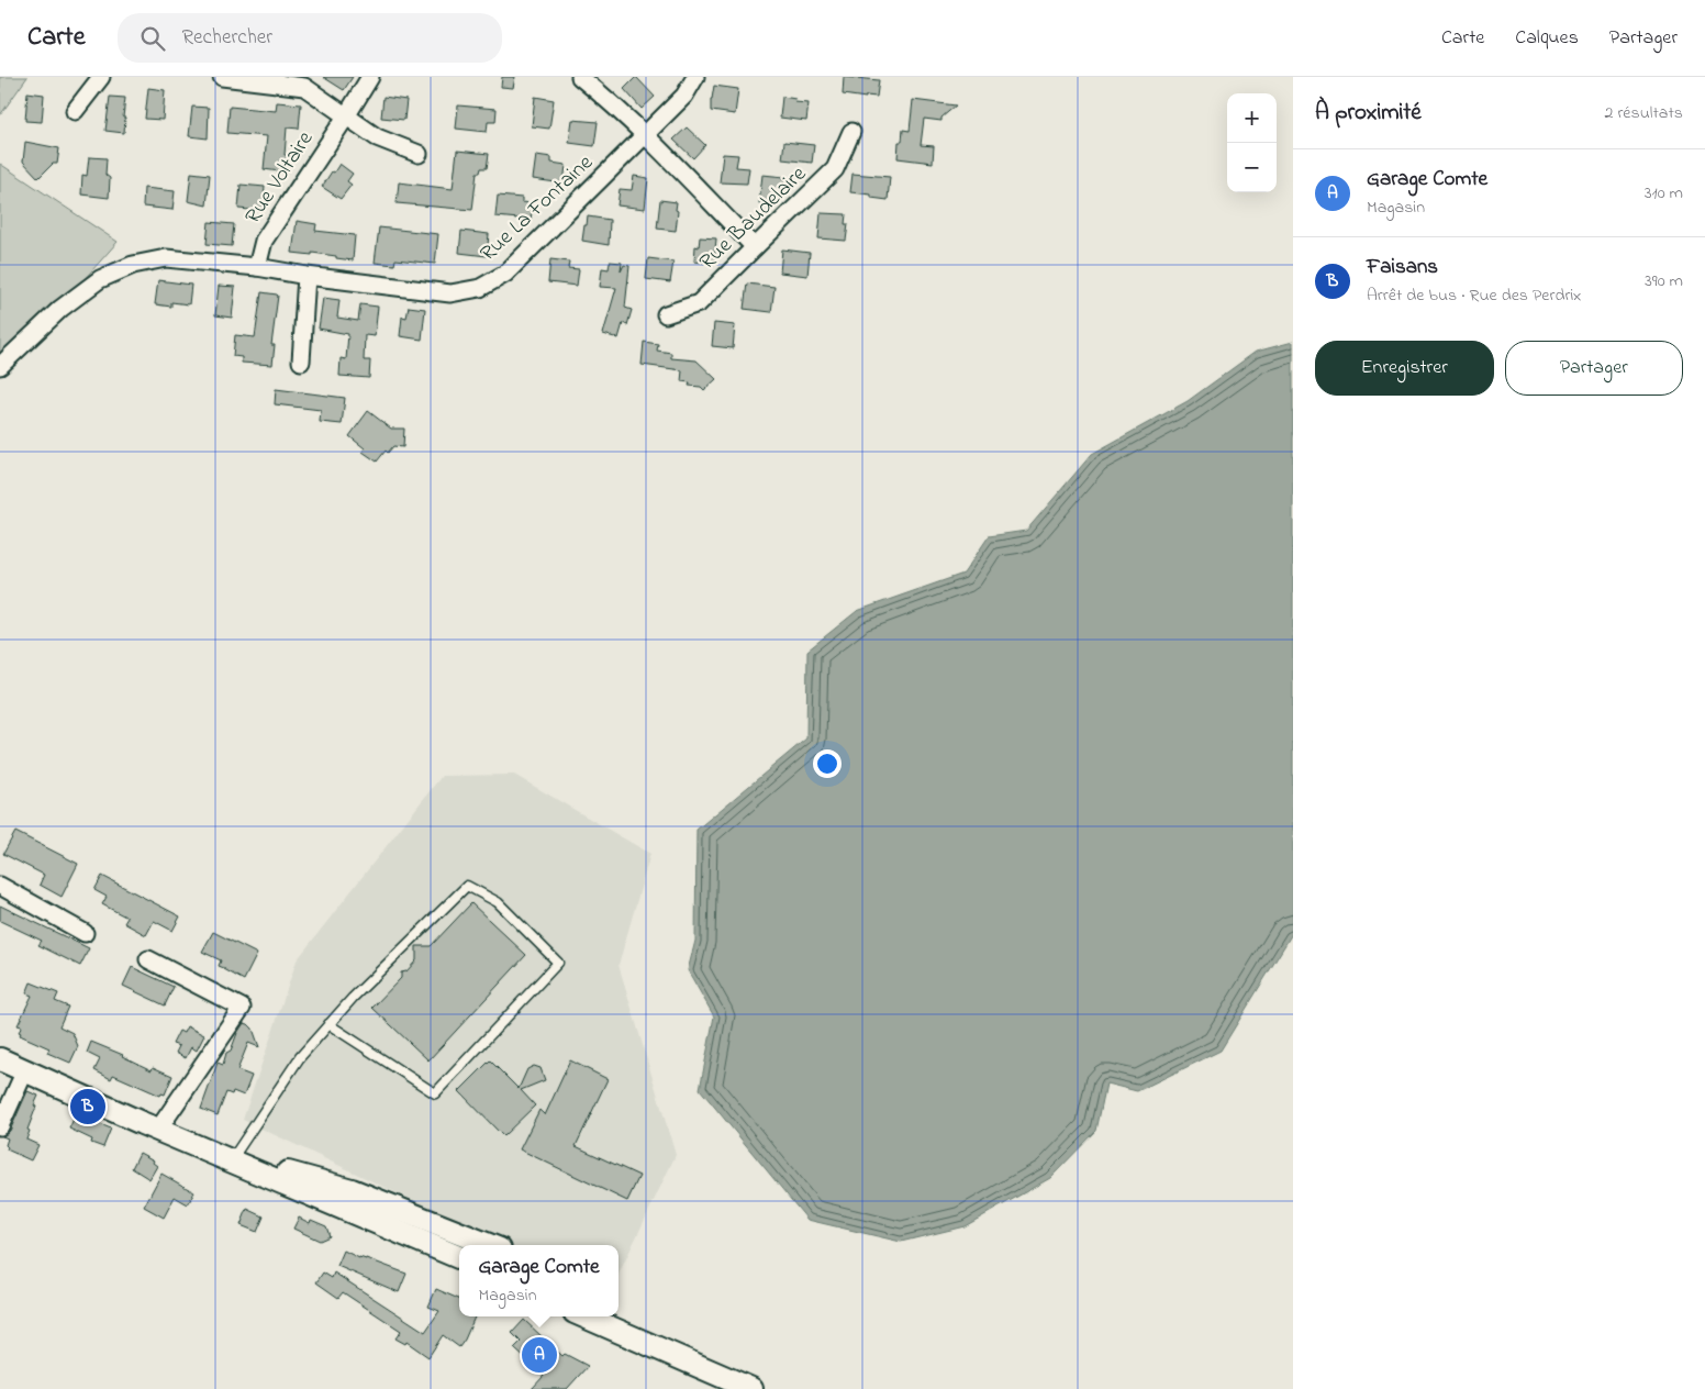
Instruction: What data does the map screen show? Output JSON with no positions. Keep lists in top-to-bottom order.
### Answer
{
  "streets": {
    "street": ["Rue Voltaire", "Rue La Fontaine", "Rue Baudelaire"]
  },
  "crossings": [
    ["Rue Voltaire", "Rue La Fontaine"]
  ],
  "page": {
    "header": "Carte",
    "search": "Rechercher",
    "nav": ["Carte", "Calques", "Partager"],
    "heading": ["À proximité", "2 résultats"],
    "map_buttons": ["+", "−"],
    "list": [
      {
        "mark": "A",
        "name": "Garage Comte",
        "note": "Magasin",
        "value": "310 m"
      },
      {
        "mark": "B",
        "name": "Faisans",
        "note": "Arrêt de bus · Rue des Perdrix",
        "value": "390 m"
      }
    ],
    "buttons": ["Enregistrer", "Partager"],
    "pins": ["B", "A"],
    "popup": ["Garage Comte", "Magasin"]
  }
}
